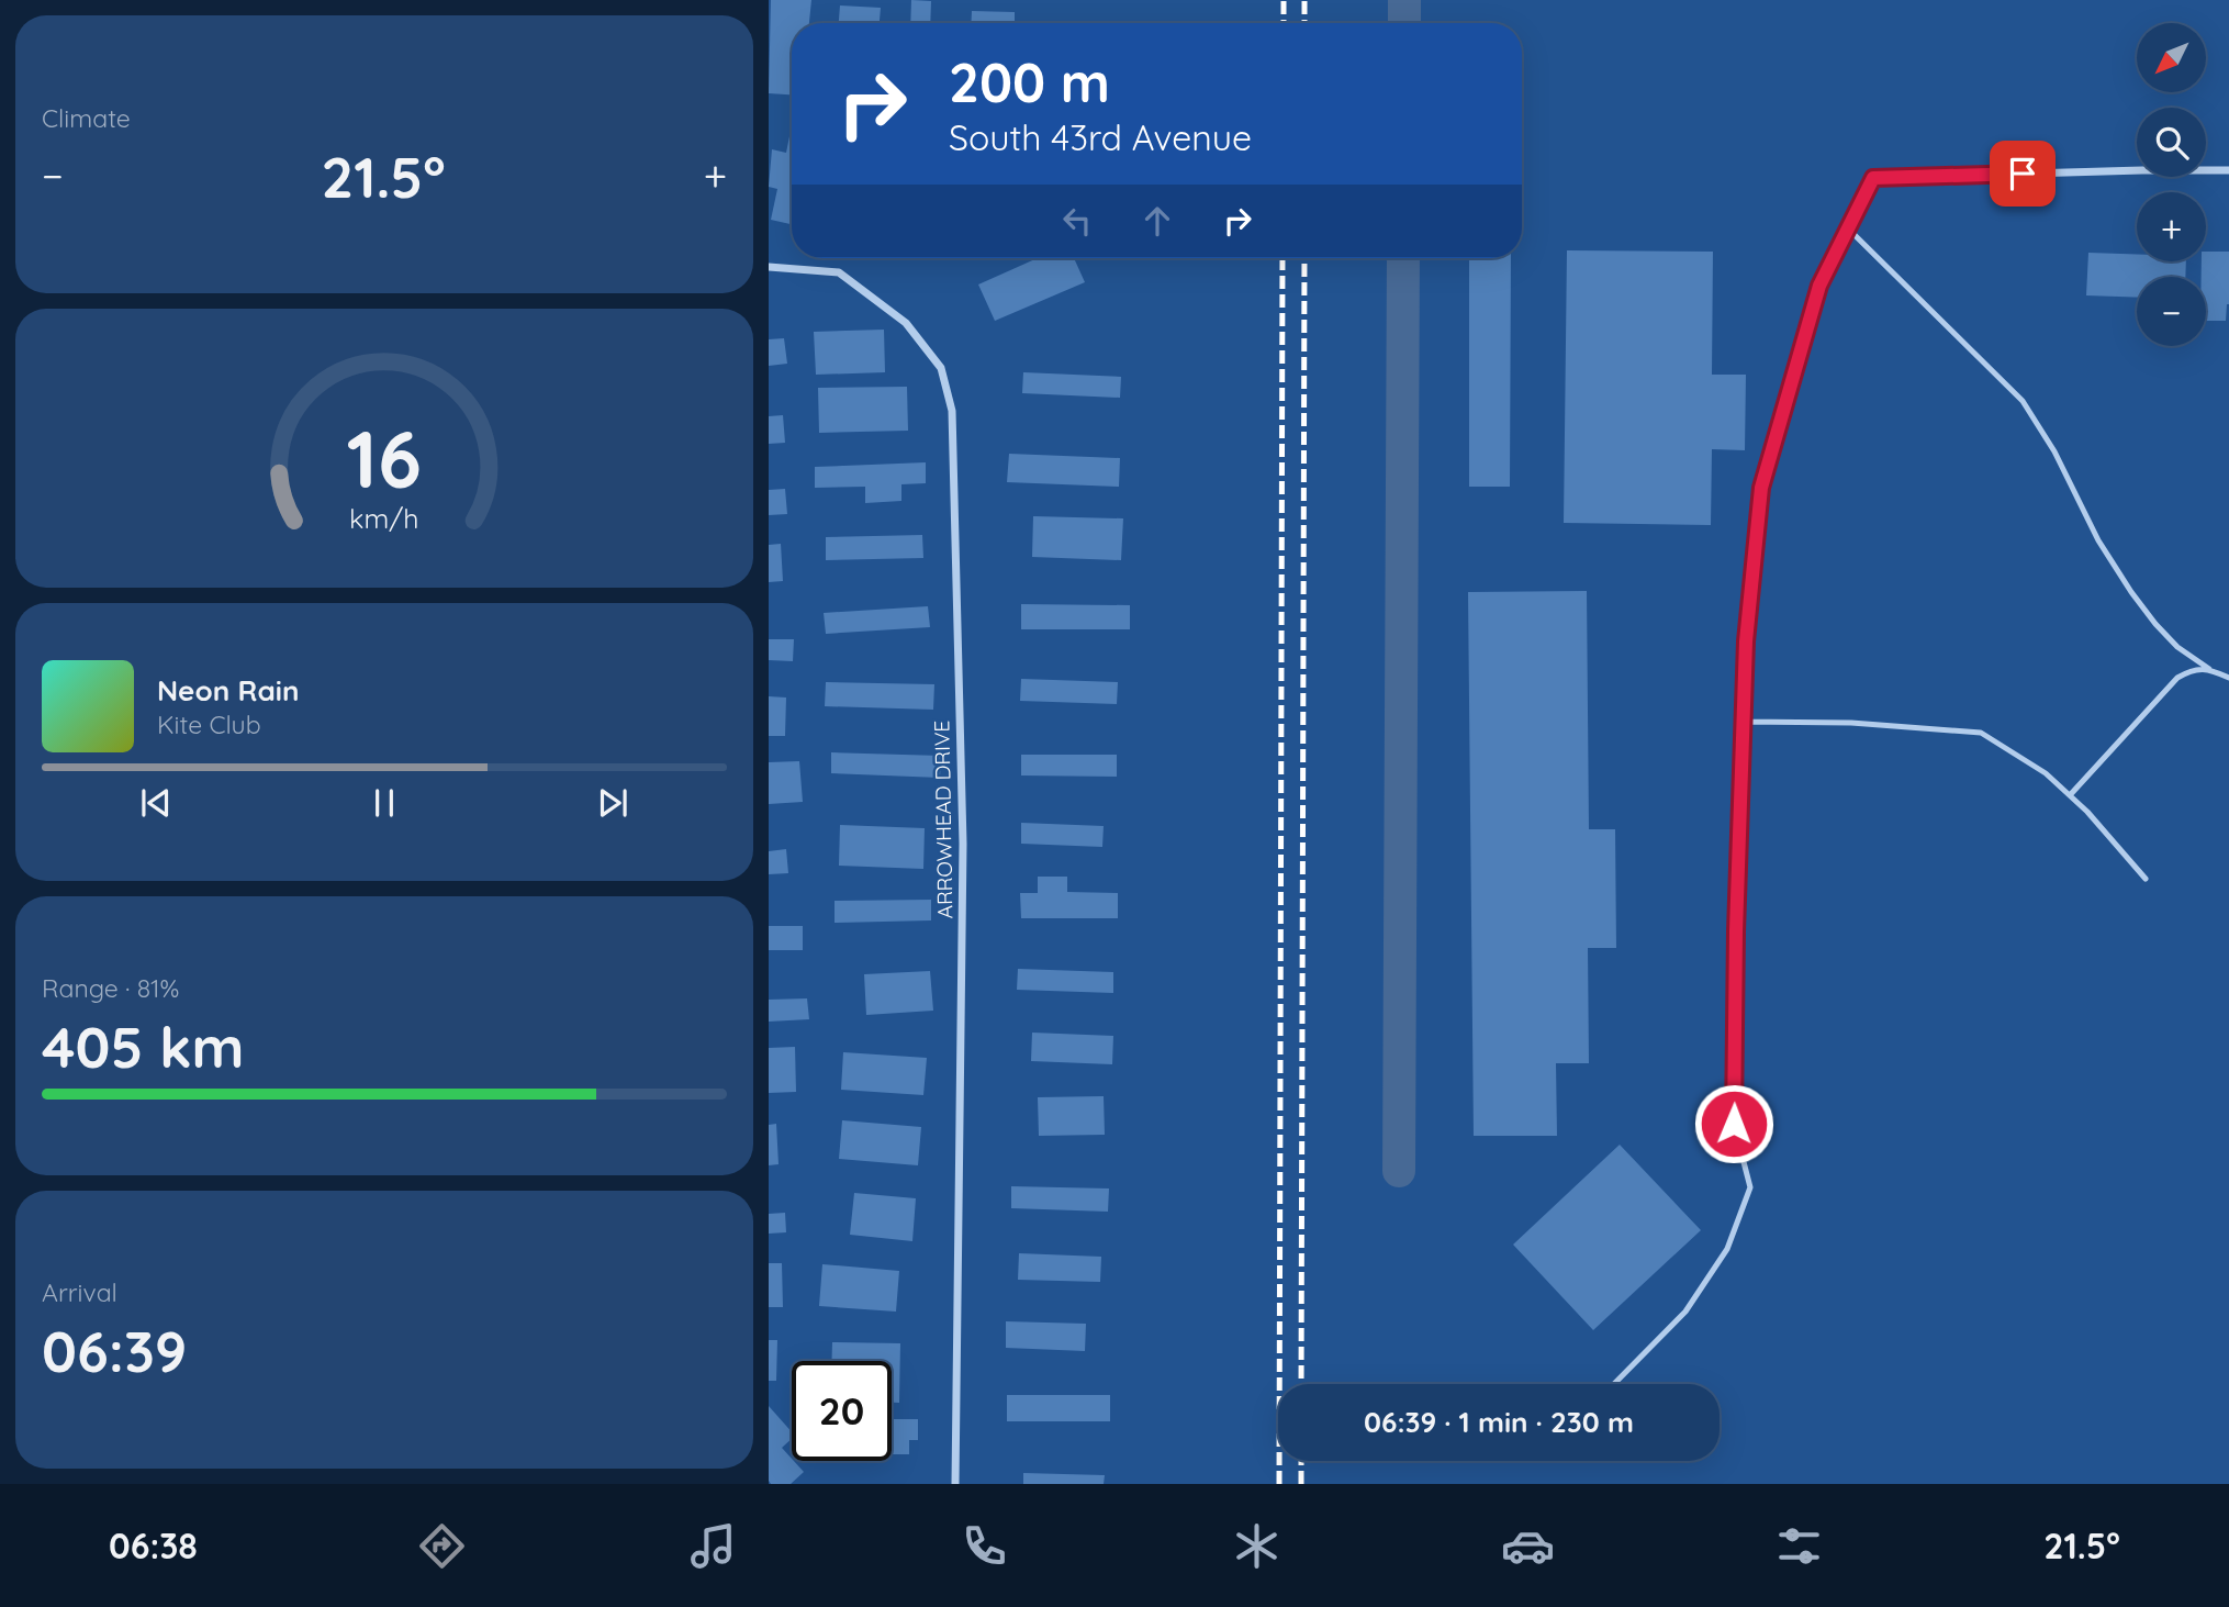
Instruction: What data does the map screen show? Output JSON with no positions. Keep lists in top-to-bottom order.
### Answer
{
  "streets": {
    "street": ["ARROWHEAD DRIVE"]
  },
  "north": "bottom left",
  "page": {
    "tile": [
      "Climate",
      ["Range · 81%", "405 km"],
      ["Arrival", "06:39"]
    ],
    "map_buttons": ["+", "−"],
    "turn": ["200 m", "South 43rd Avenue"],
    "heat": ["−", "21.5°", "+"],
    "song": ["Neon Rain", "Kite Club"],
    "limit": "20",
    "trip": "06:39 · 1 min · 230 m",
    "tabs": ["06:38", "21.5°"],
    "gauge": ["16", "km/h"]
  }
}
